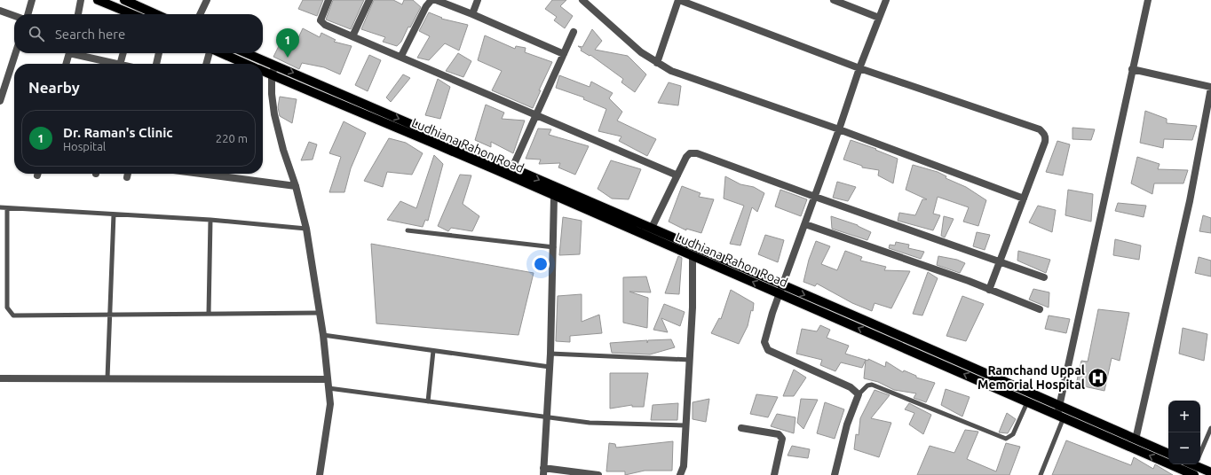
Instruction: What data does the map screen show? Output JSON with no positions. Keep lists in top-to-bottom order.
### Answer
{
  "streets": {
    "main road": ["Ludhiana Rahon Road"]
  },
  "places": {
    "hospital": ["Ramchand Uppal Memorial Hospital"]
  },
  "page": {
    "search": "Search here",
    "pins": "1",
    "heading": "Nearby",
    "list": [
      {
        "mark": "1",
        "name": "Dr. Raman's Clinic",
        "note": "Hospital",
        "value": "220 m"
      }
    ],
    "map_buttons": ["+", "−"]
  }
}
